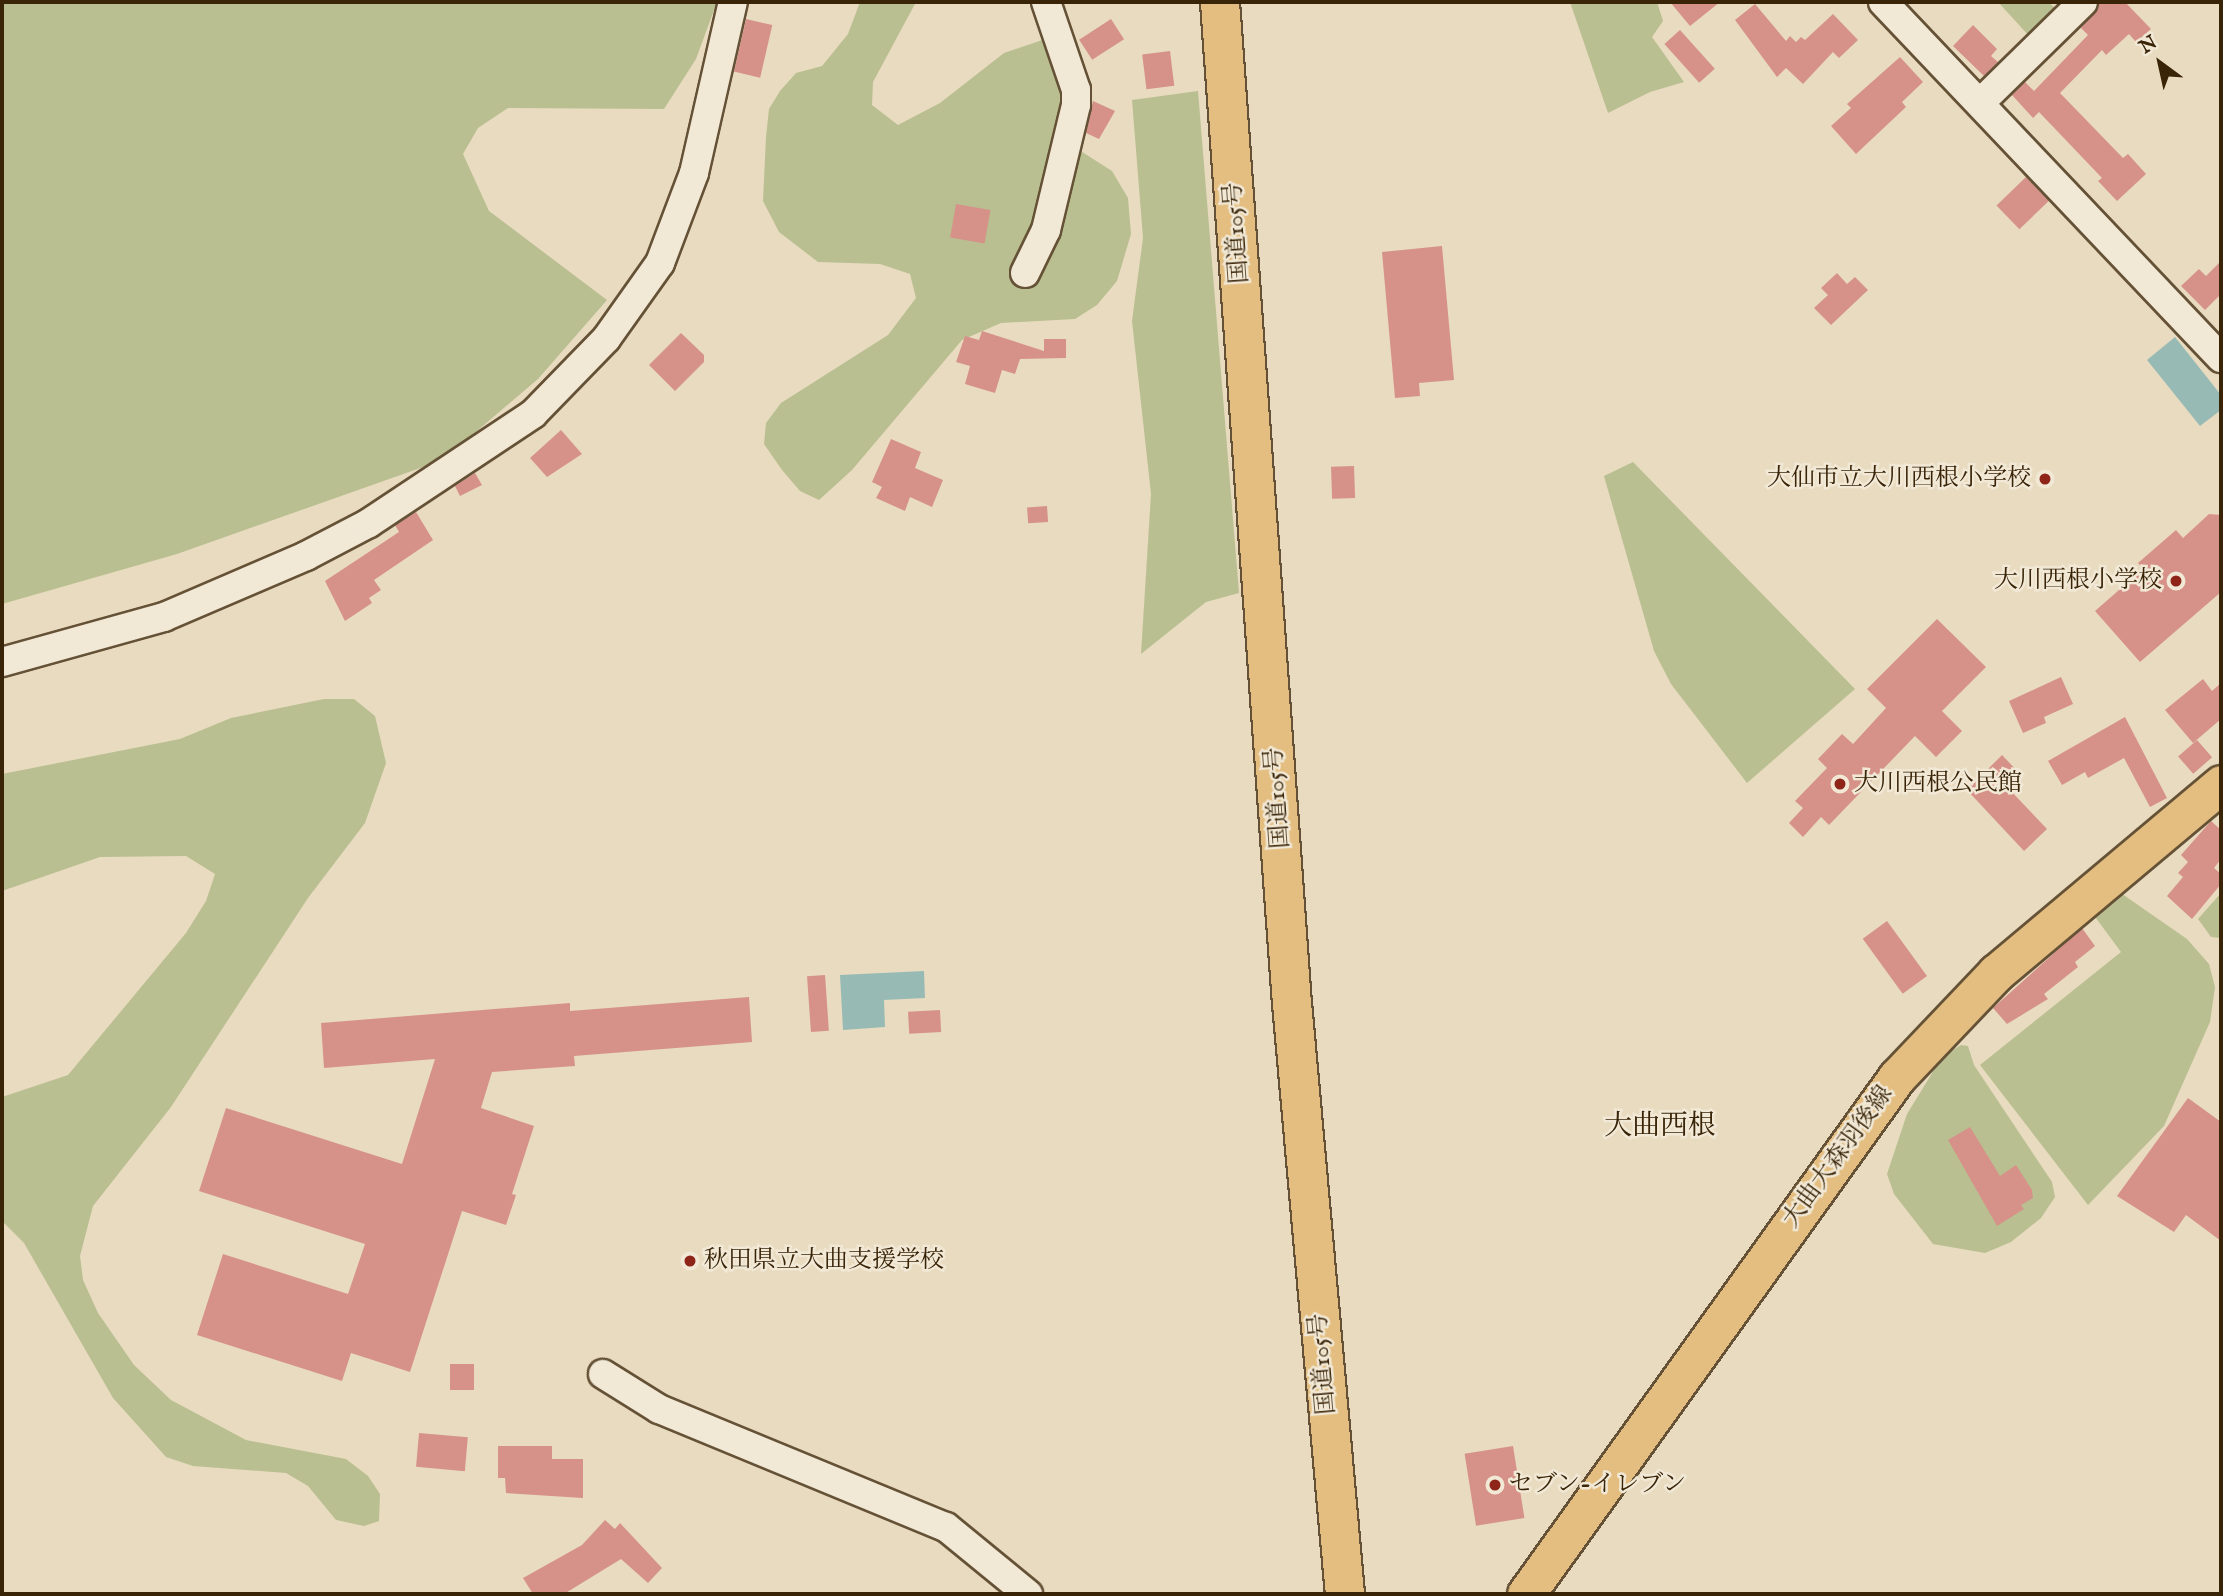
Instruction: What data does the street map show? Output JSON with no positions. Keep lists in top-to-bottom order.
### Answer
{
  "streets": {
    "highway": ["国道105号"],
    "main road": ["大曲大森羽後線"]
  },
  "districts": ["大曲西根"],
  "places": [
    "大仙市立大川西根小学校",
    "大川西根小学校",
    "大川西根公民館",
    "秋田県立大曲支援学校",
    "セブン-イレブン"
  ],
  "north": "top left"
}
